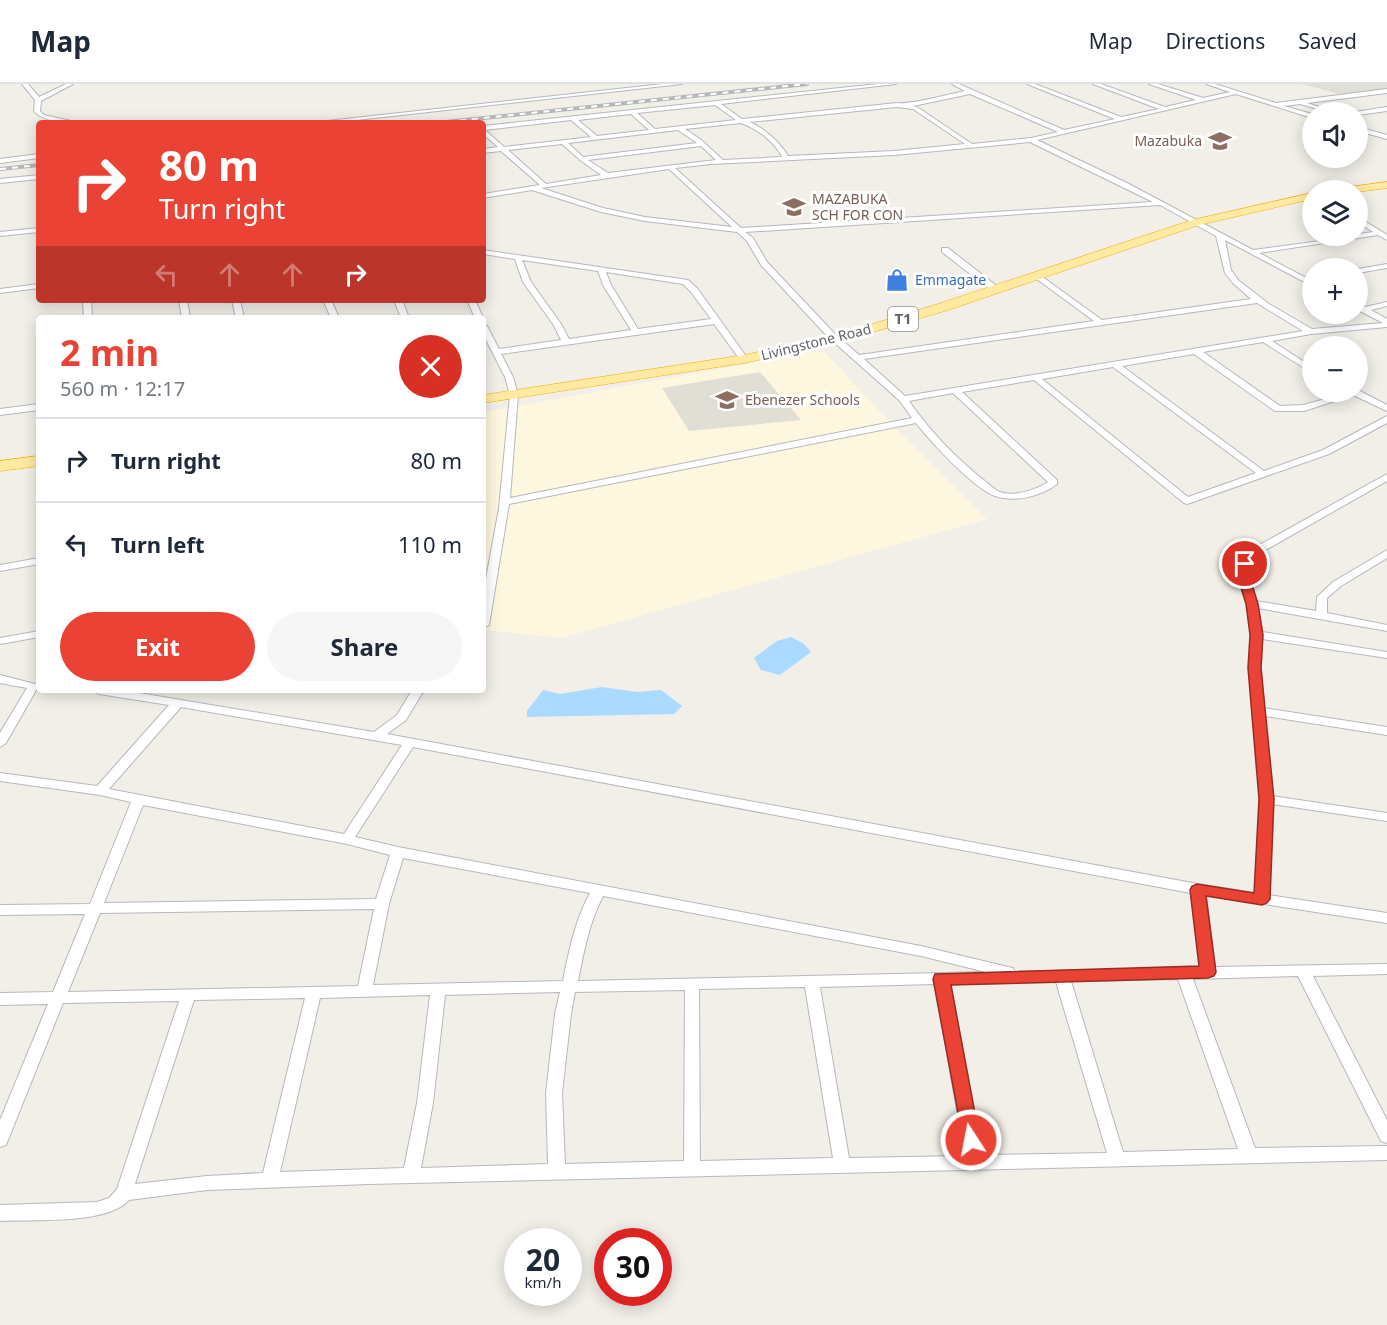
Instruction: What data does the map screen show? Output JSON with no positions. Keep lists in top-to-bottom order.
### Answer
{
  "streets": {
    "highway": ["T1", "Livingstone Road"]
  },
  "places": {
    "school or university": ["Mazabuka", "MAZABUKA SCH FOR CON", "Ebenezer Schools"],
    "shop": ["Emmagate"]
  },
  "page": {
    "header": "Map",
    "nav": ["Map", "Directions", "Saved"],
    "map_buttons": ["+", "−"],
    "turn": ["80 m", "Turn right"],
    "heading": ["2 min", "560 m · 12:17"],
    "list": [
      {
        "name": "Turn right",
        "value": "80 m"
      },
      {
        "name": "Turn left",
        "value": "110 m"
      }
    ],
    "buttons": ["Exit", "Share"],
    "speed": "20 km/h",
    "limit": "30"
  }
}
